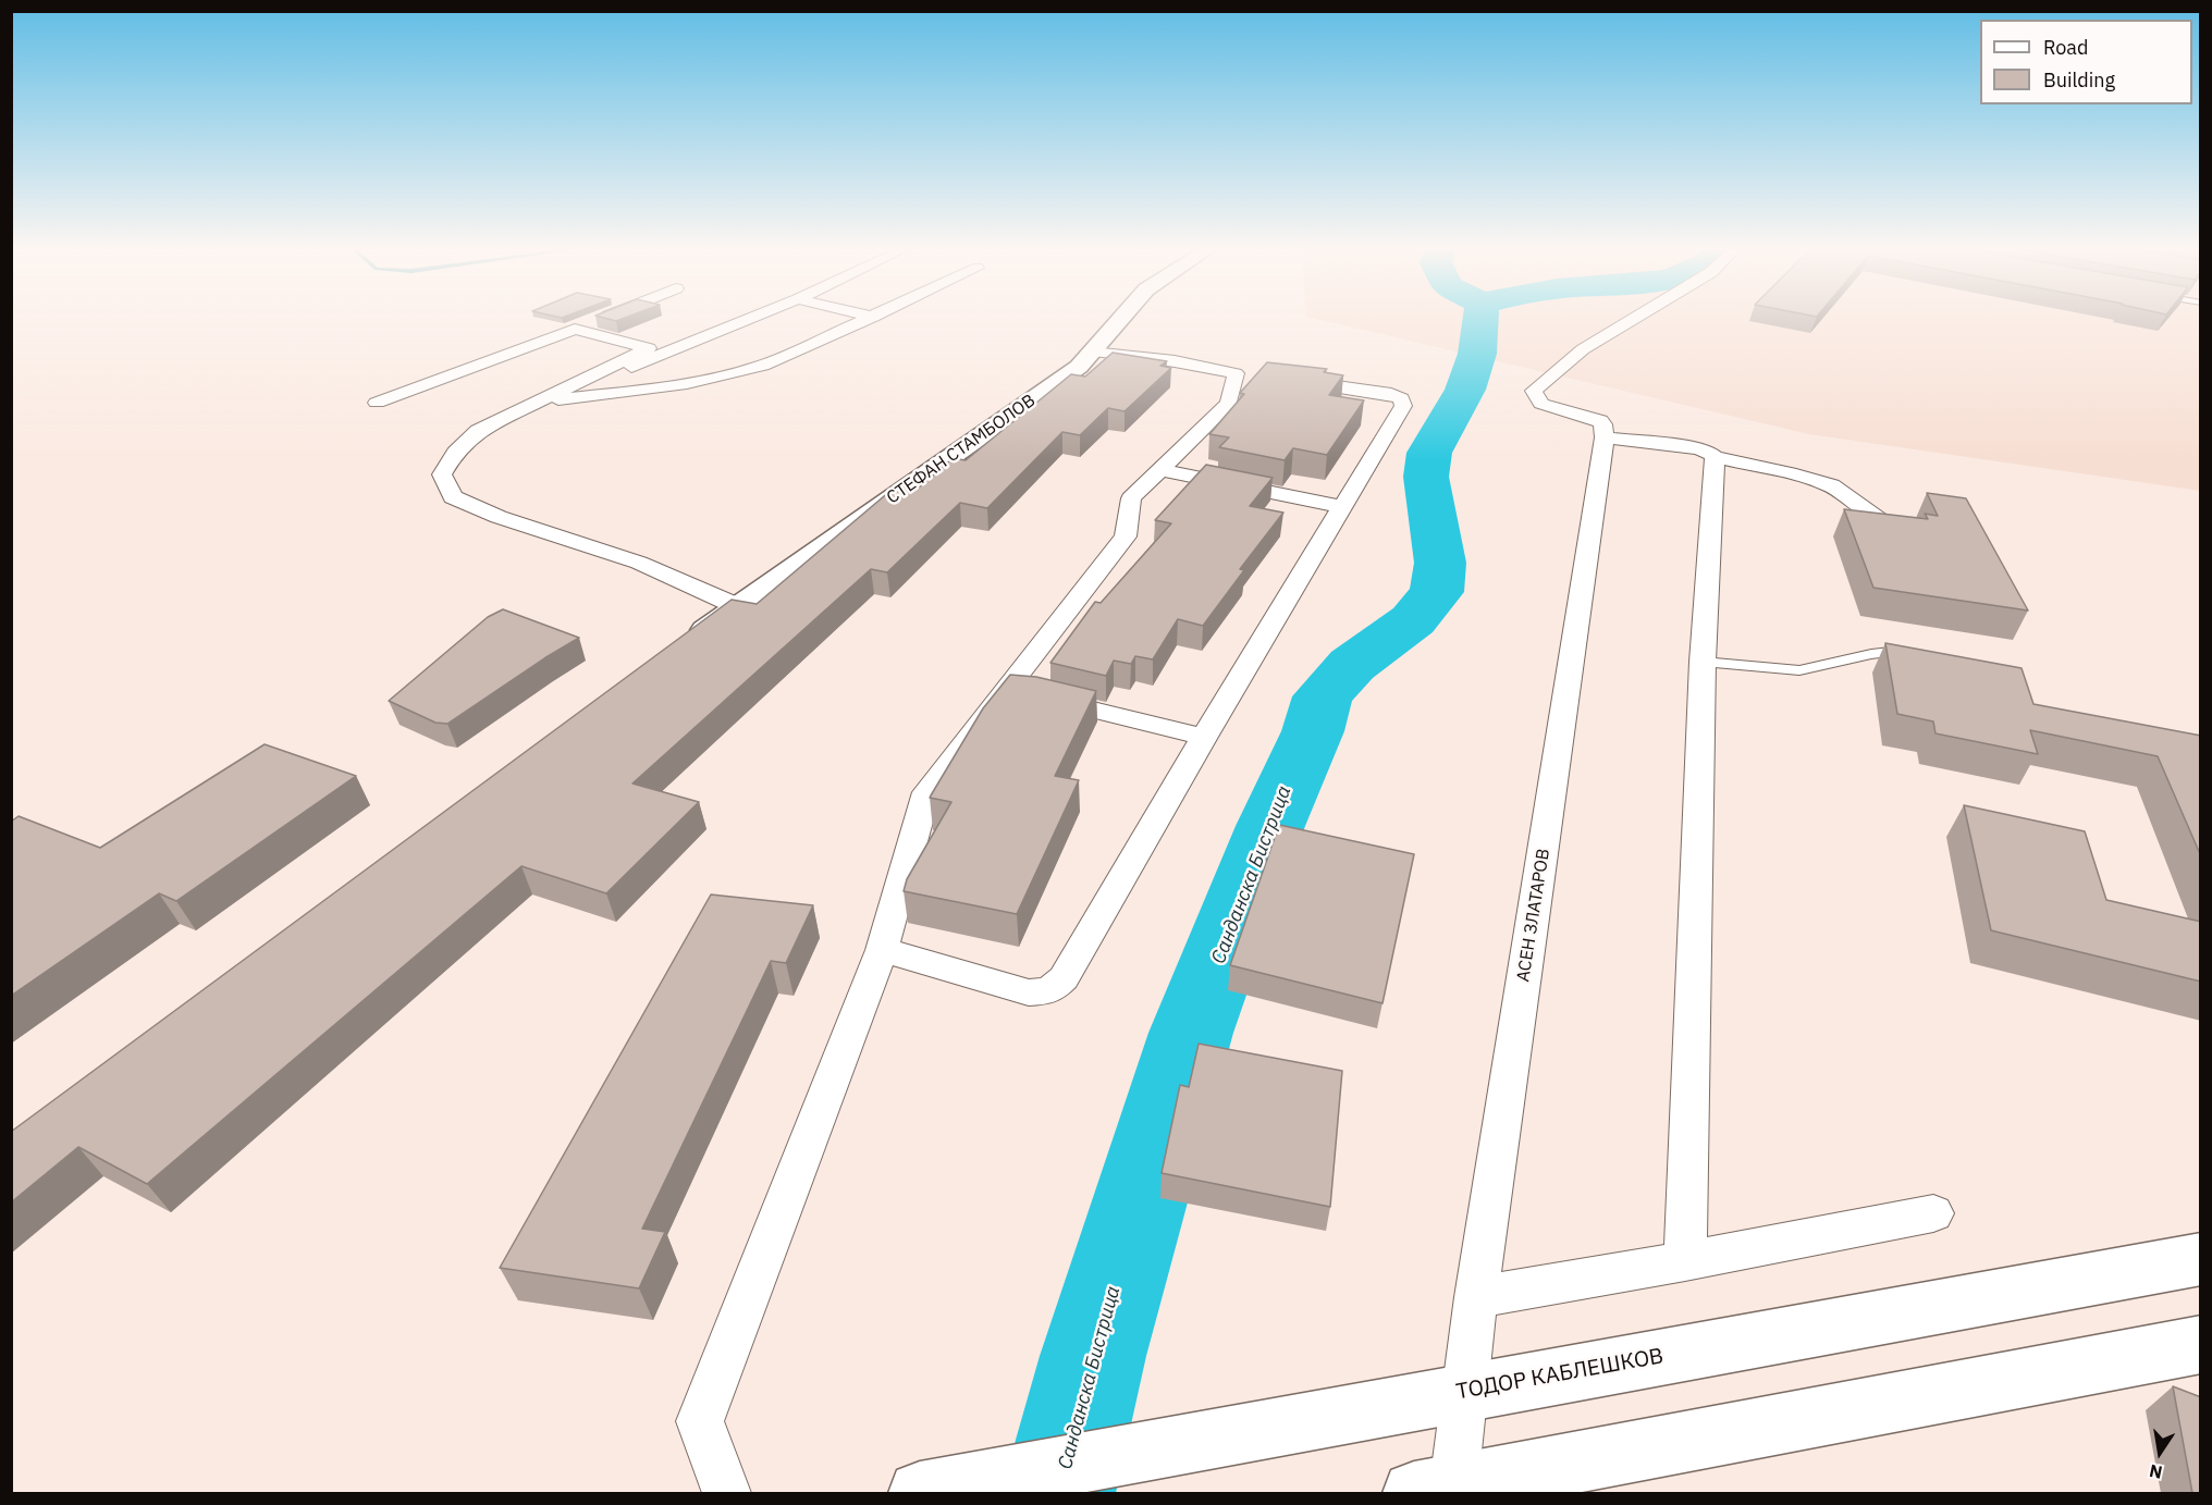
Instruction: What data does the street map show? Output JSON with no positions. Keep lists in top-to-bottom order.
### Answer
{
  "streets": {
    "street": ["СТЕФАН СТАМБОЛОВ", "АСЕН ЗЛАТАРОВ", "ТОДОР КАБЛЕШКОВ"]
  },
  "crossings": [
    ["АСЕН ЗЛАТАРОВ", "ТОДОР КАБЛЕШКОВ"]
  ],
  "water": ["Санданска Бистрица"],
  "legend": ["Road", "Building"],
  "north": "bottom"
}
